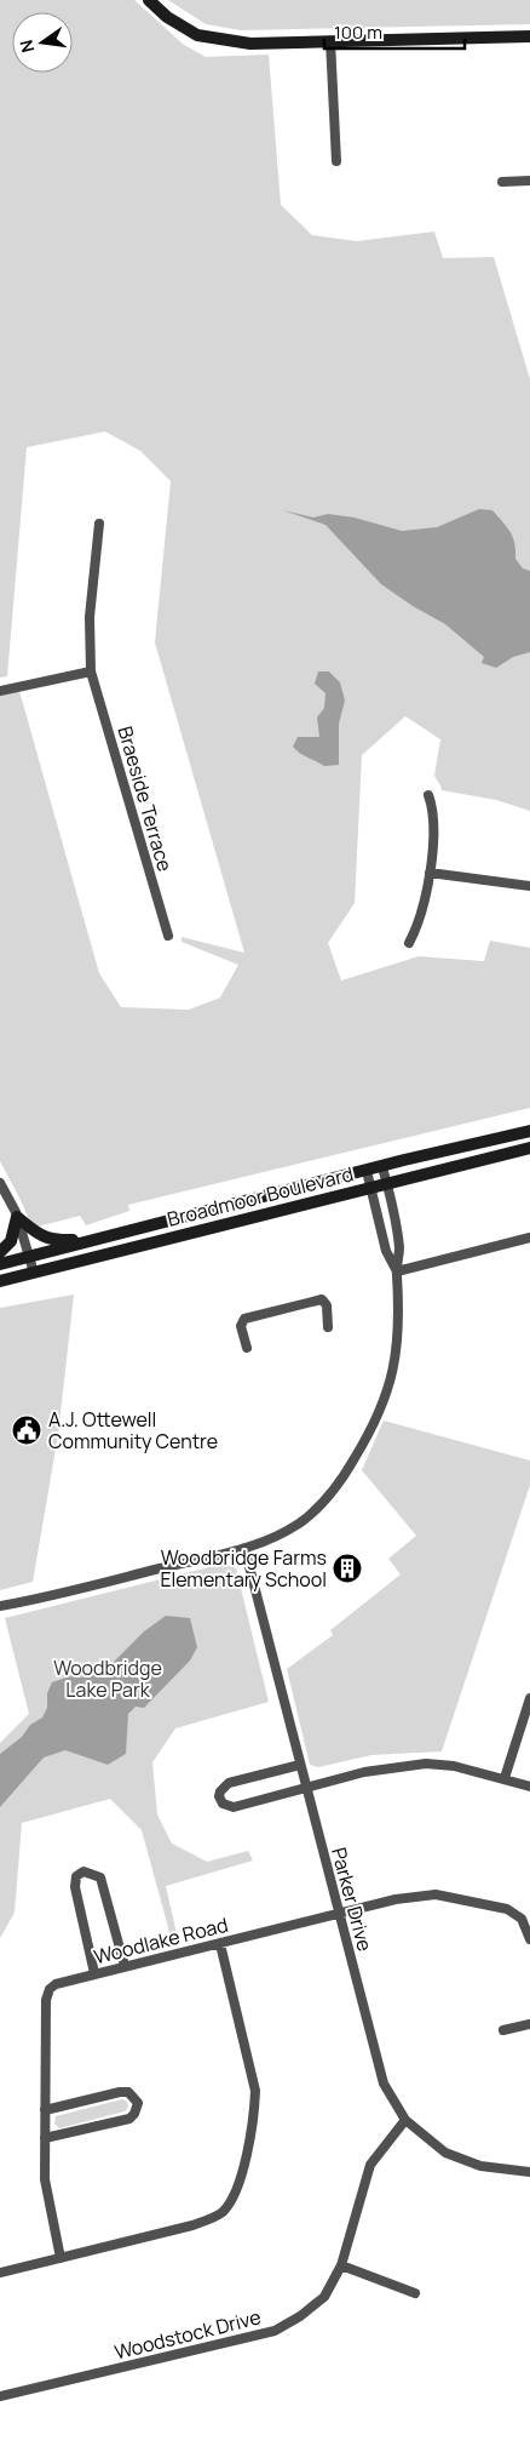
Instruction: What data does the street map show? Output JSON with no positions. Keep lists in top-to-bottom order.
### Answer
{
  "streets": {
    "main road": ["Broadmoor Boulevard"],
    "street": [
      "Braeside Terrace",
      "Parker Drive",
      "Woodlake Road",
      "Woodstock Drive"
    ]
  },
  "crossings": [
    ["Parker Drive", "Woodlake Road"],
    ["Parker Drive", "Woodstock Drive"]
  ],
  "parks": ["Woodbridge Lake Park"],
  "places": {
    "public building": ["A.J. Ottewell Community Centre"],
    "building": ["Woodbridge Farms Elementary School"]
  },
  "scale_bar": "100 m",
  "north": "left"
}
